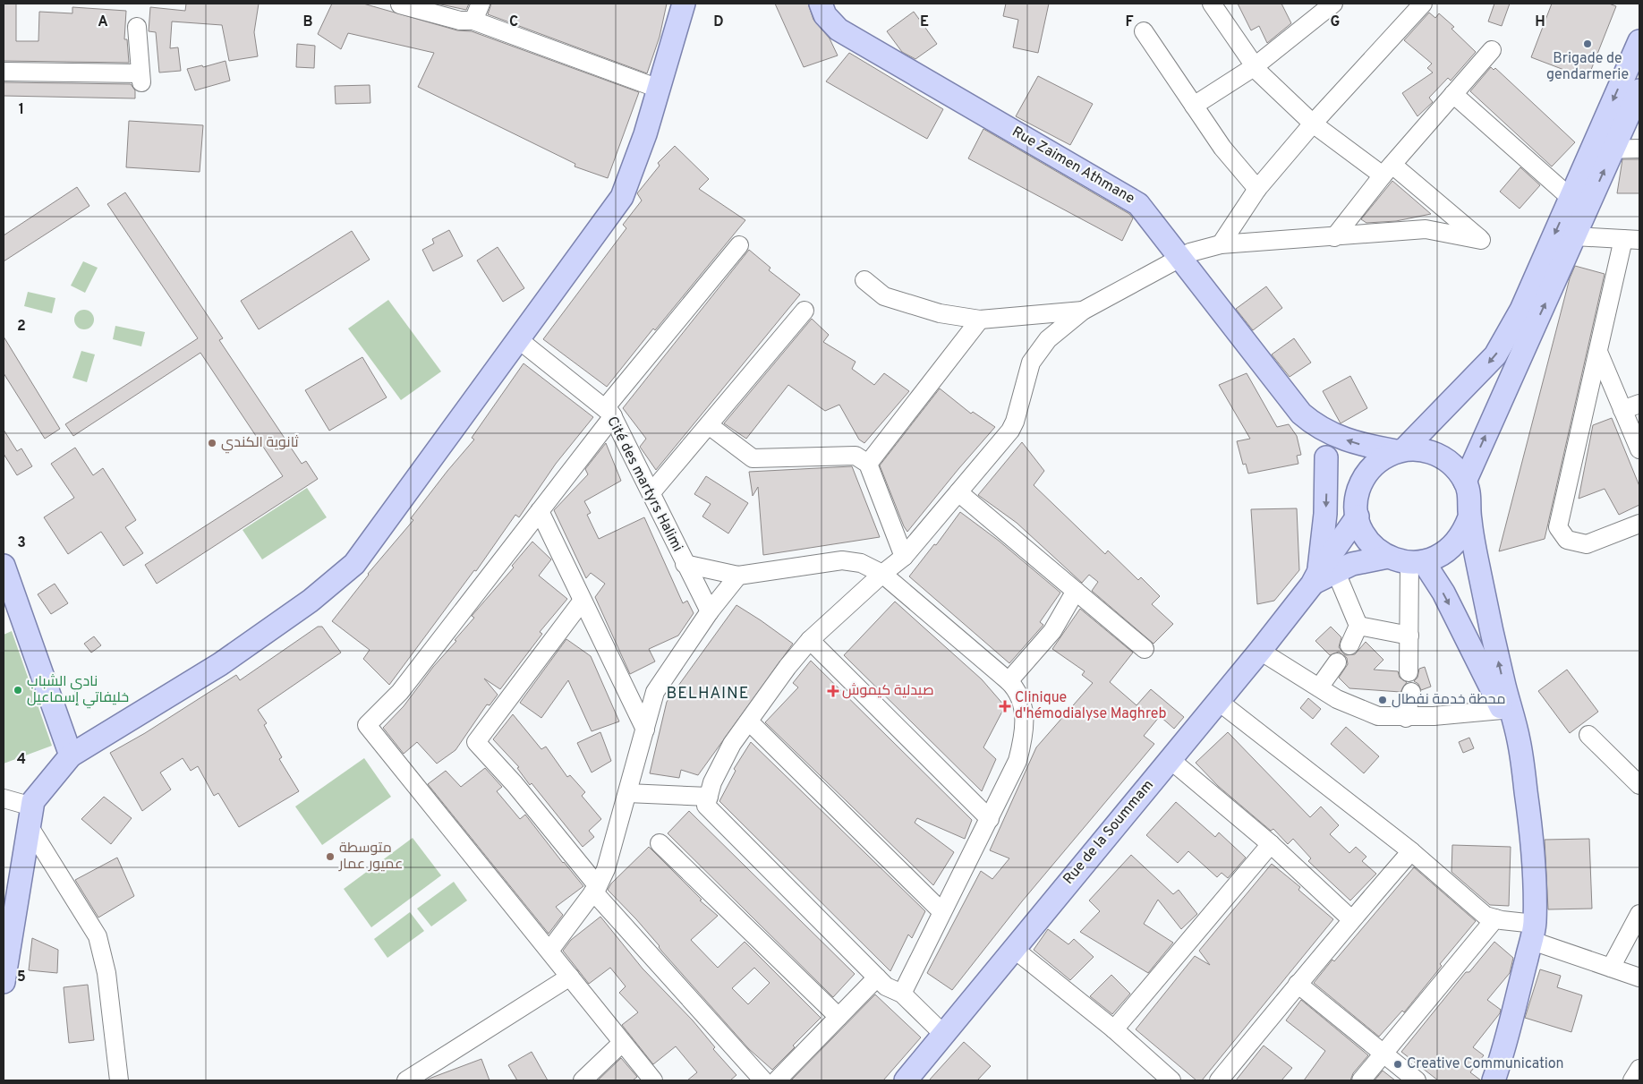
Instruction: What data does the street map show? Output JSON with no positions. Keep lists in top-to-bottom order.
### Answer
{
  "streets": {
    "main road": ["Rue Zaimen Athmane", "Rue de la Soummam"],
    "street": ["Cité des martyrs Halimi"]
  },
  "districts": ["BELHAINE"],
  "places": {
    "other": [
      "Brigade de gendarmerie",
      "ثانوية الكندي",
      "نادي الشباب خليفاتي إسماعيل",
      "محطة خدمة نفطال",
      "متوسطة عميور عمار",
      "Creative Communication"
    ],
    "health": ["صيدلية كيموش", "Clinique d'hémodialyse Maghreb"]
  },
  "grid": {
    "columns": [
      "A",
      "B",
      "C",
      "D",
      "E",
      "F",
      "G",
      "H"
    ],
    "rows": [
      "1",
      "2",
      "3",
      "4",
      "5"
    ]
  }
}
